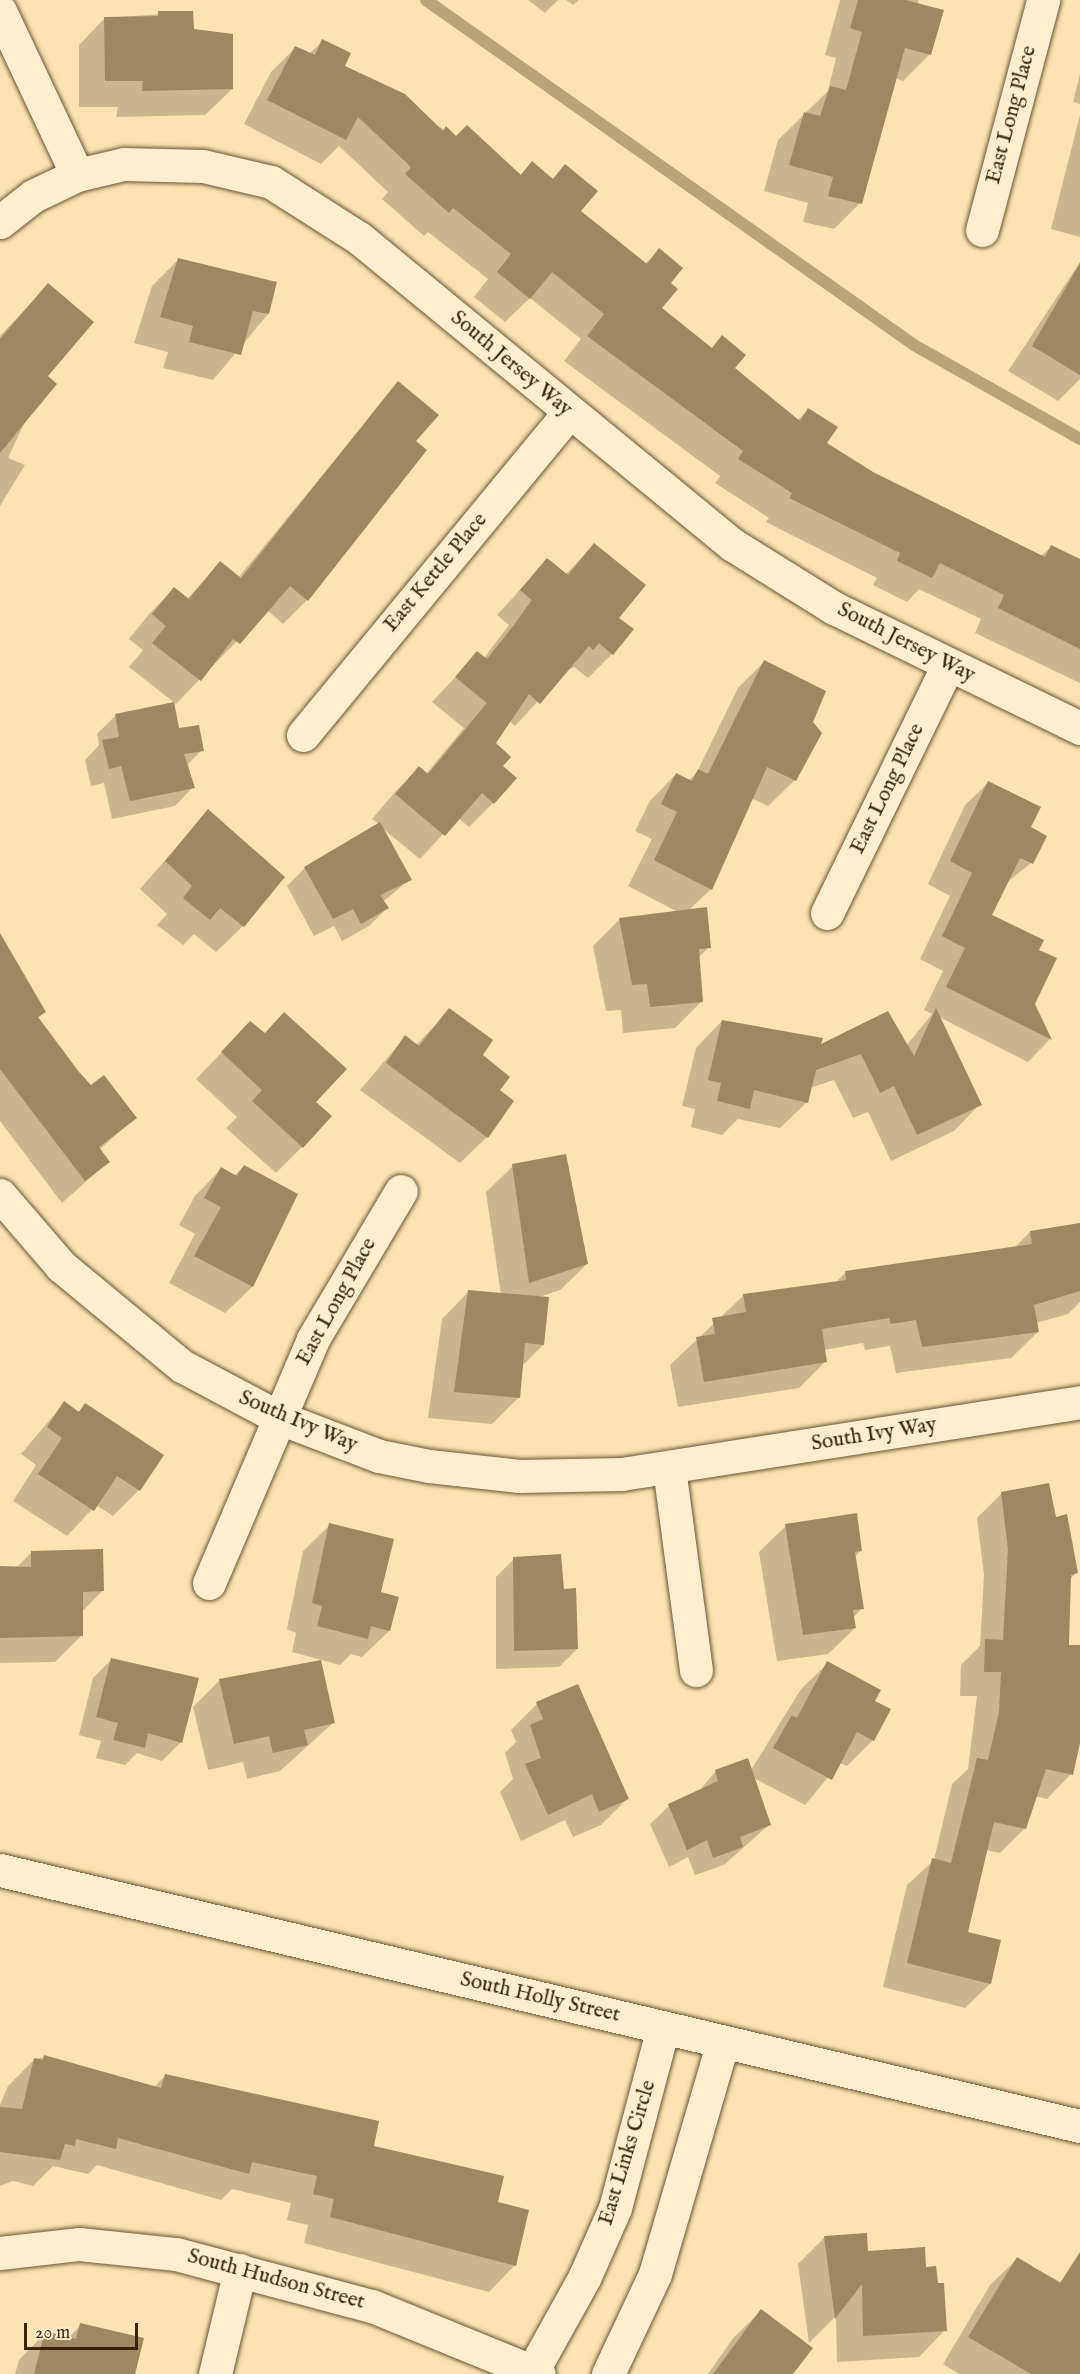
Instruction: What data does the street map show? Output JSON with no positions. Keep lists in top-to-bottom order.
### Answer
{
  "streets": {
    "street": [
      "East Long Place",
      "South Jersey Way",
      "East Kettle Place",
      "South Ivy Way",
      "South Holly Street",
      "East Links Circle",
      "South Hudson Street"
    ]
  },
  "crossings": [
    ["East Long Place", "South Jersey Way"],
    ["East Long Place", "South Ivy Way"],
    ["South Jersey Way", "East Kettle Place"],
    ["South Holly Street", "East Links Circle"],
    ["East Links Circle", "South Hudson Street"]
  ],
  "scale_bar": "20 m"
}
